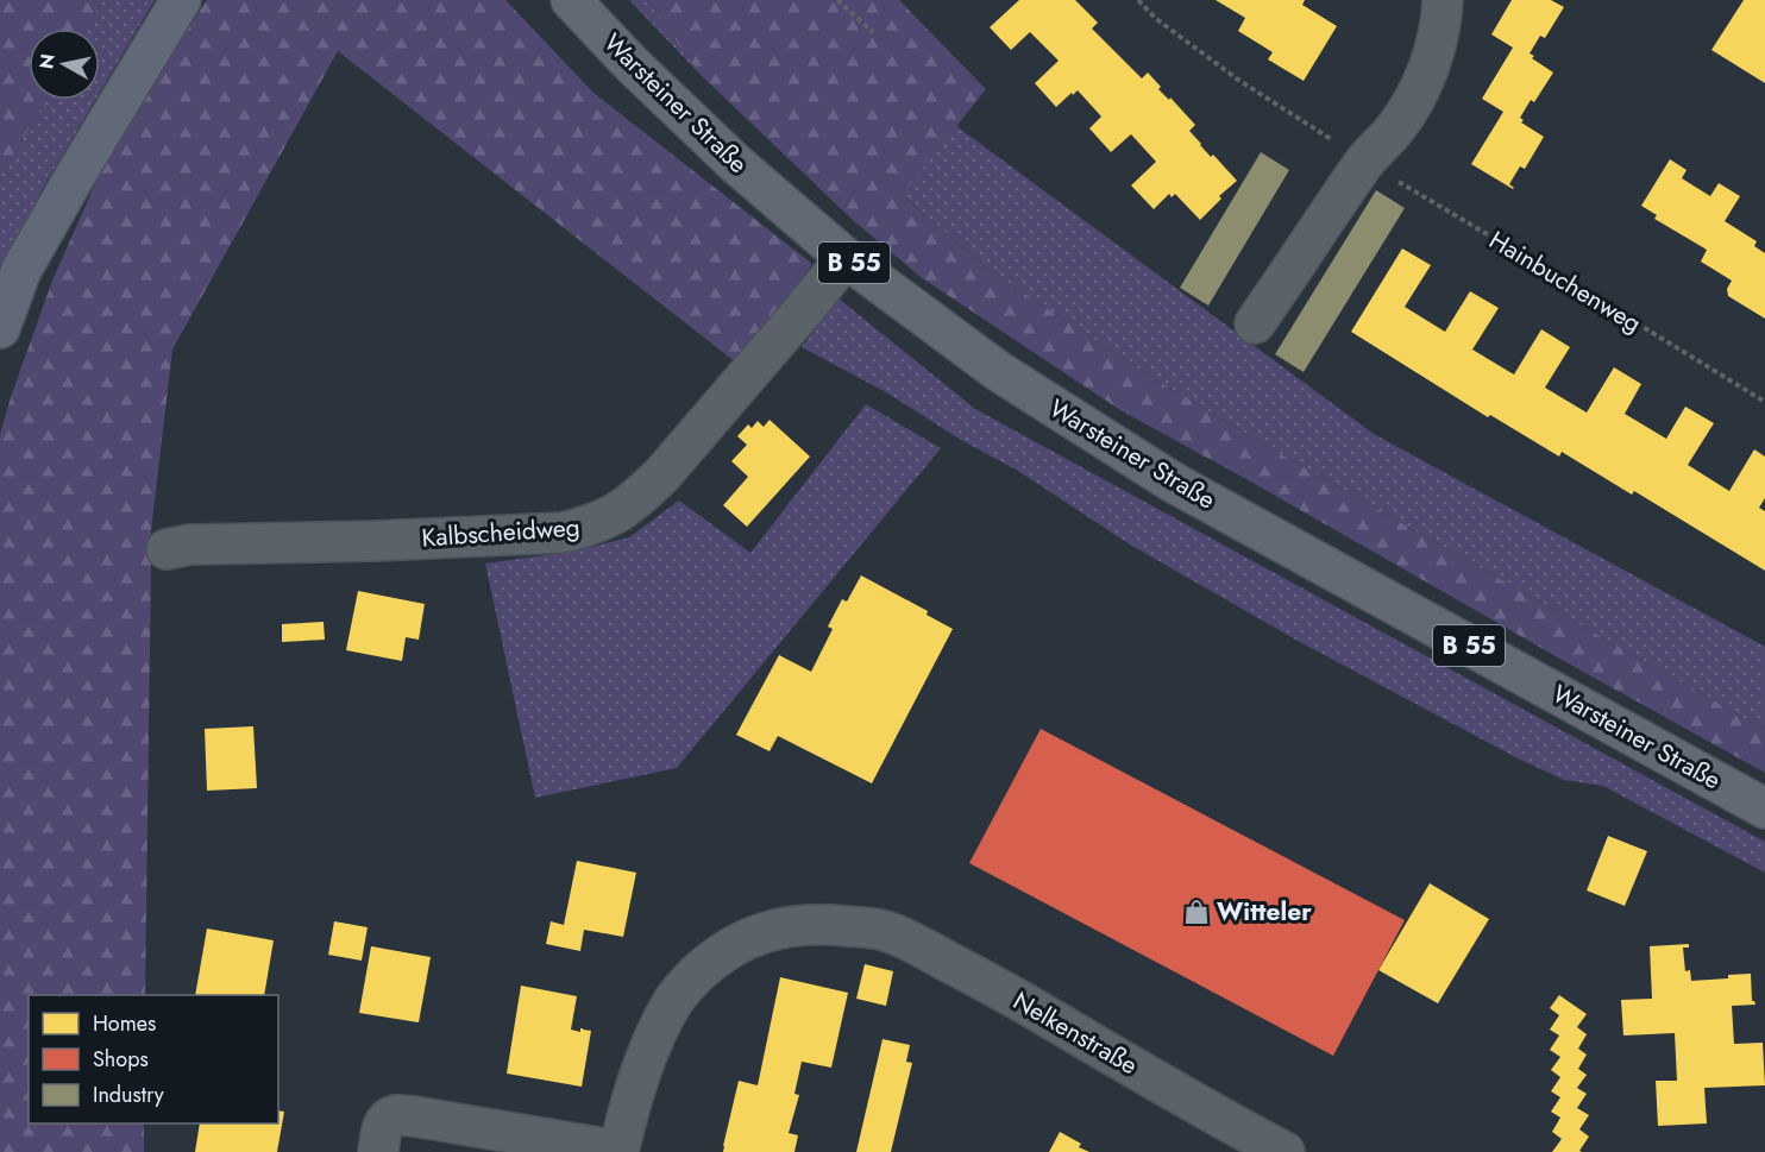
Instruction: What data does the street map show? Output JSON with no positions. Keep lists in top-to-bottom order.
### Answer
{
  "streets": {
    "main road": ["Warsteiner Straße", "B 55"],
    "street": ["Kalbscheidweg", "Nelkenstraße"],
    "path": ["Hainbuchenweg"]
  },
  "crossings": [
    ["Warsteiner Straße", "Kalbscheidweg"]
  ],
  "places": {
    "shop": ["Witteler"]
  },
  "legend": ["Homes", "Shops", "Industry"],
  "north": "left"
}
